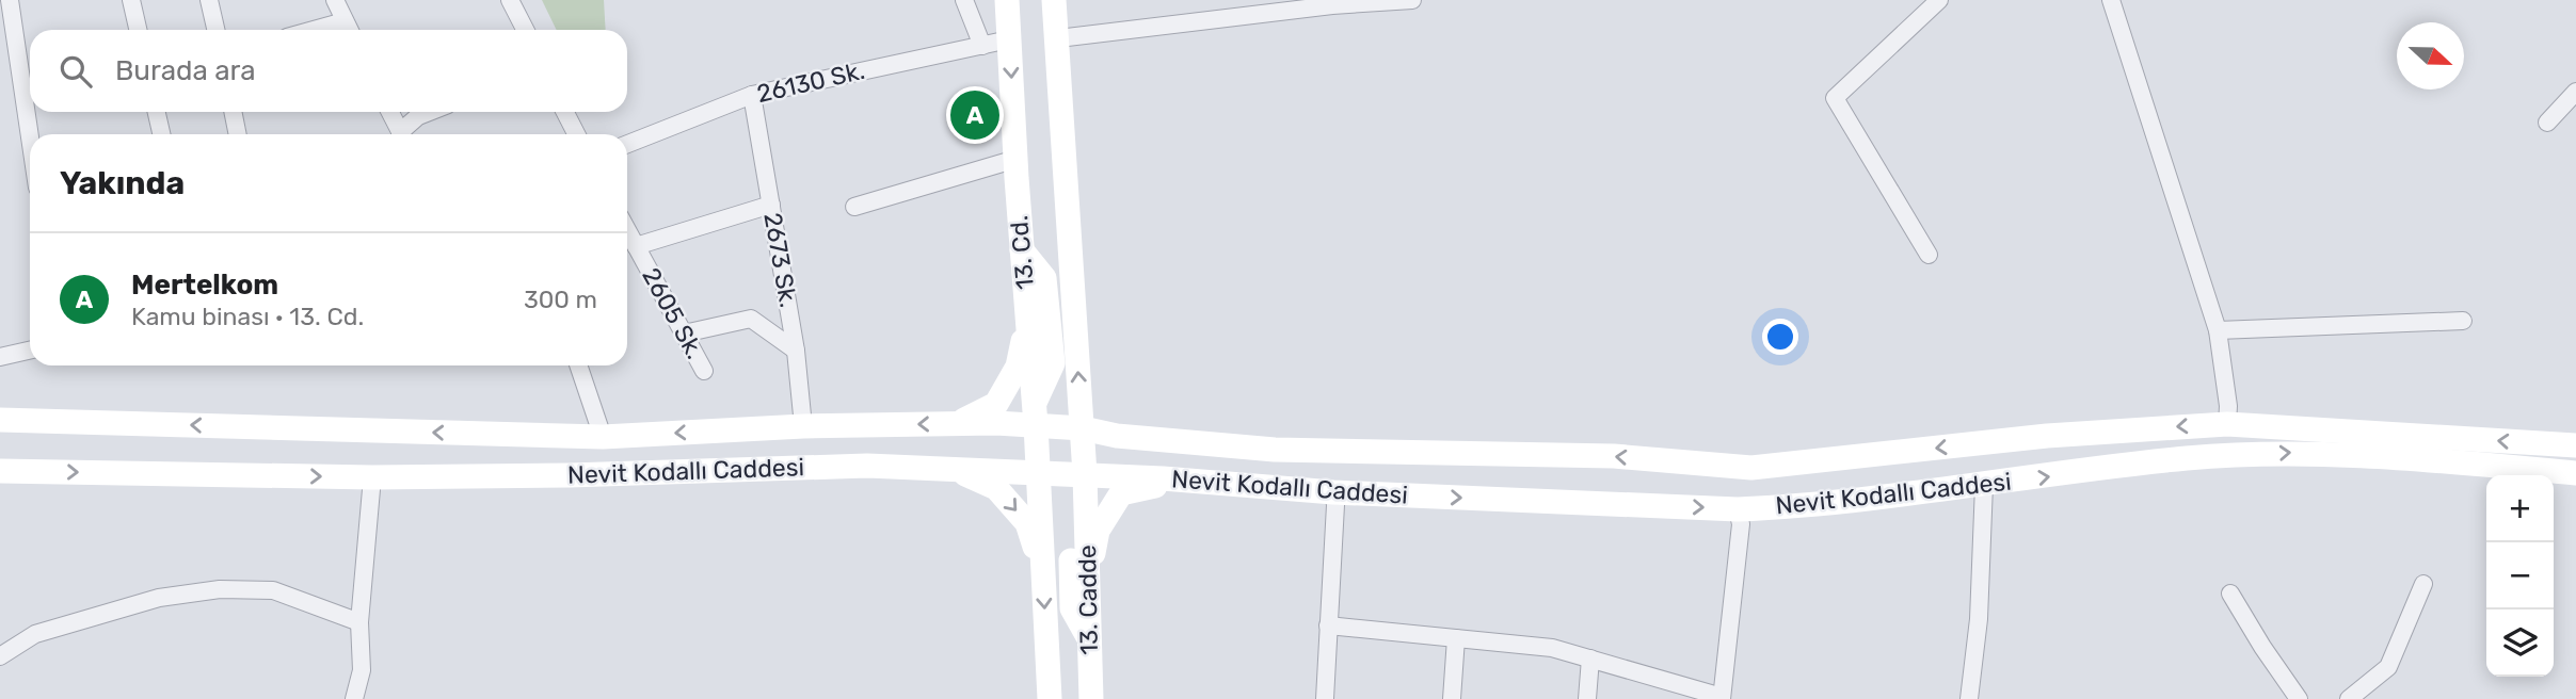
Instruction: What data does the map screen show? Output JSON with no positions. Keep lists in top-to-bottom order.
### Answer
{
  "streets": {
    "main road": ["13. Cd.", "Nevit Kodallı Caddesi", "13. Cadde"],
    "street": ["26130 Sk.", "2673 Sk.", "2605 Sk."]
  },
  "crossings": [
    ["26130 Sk.", "13. Cd."],
    ["26130 Sk.", "2673 Sk."],
    ["13. Cd.", "Nevit Kodallı Caddesi"],
    ["13. Cd.", "13. Cadde"],
    ["2673 Sk.", "Nevit Kodallı Caddesi"]
  ],
  "north": "right",
  "page": {
    "search": "Burada ara",
    "pins": "A",
    "heading": "Yakında",
    "list": [
      {
        "mark": "A",
        "name": "Mertelkom",
        "note": "Kamu binası · 13. Cd.",
        "value": "300 m"
      }
    ],
    "map_buttons": ["+", "−"]
  }
}
